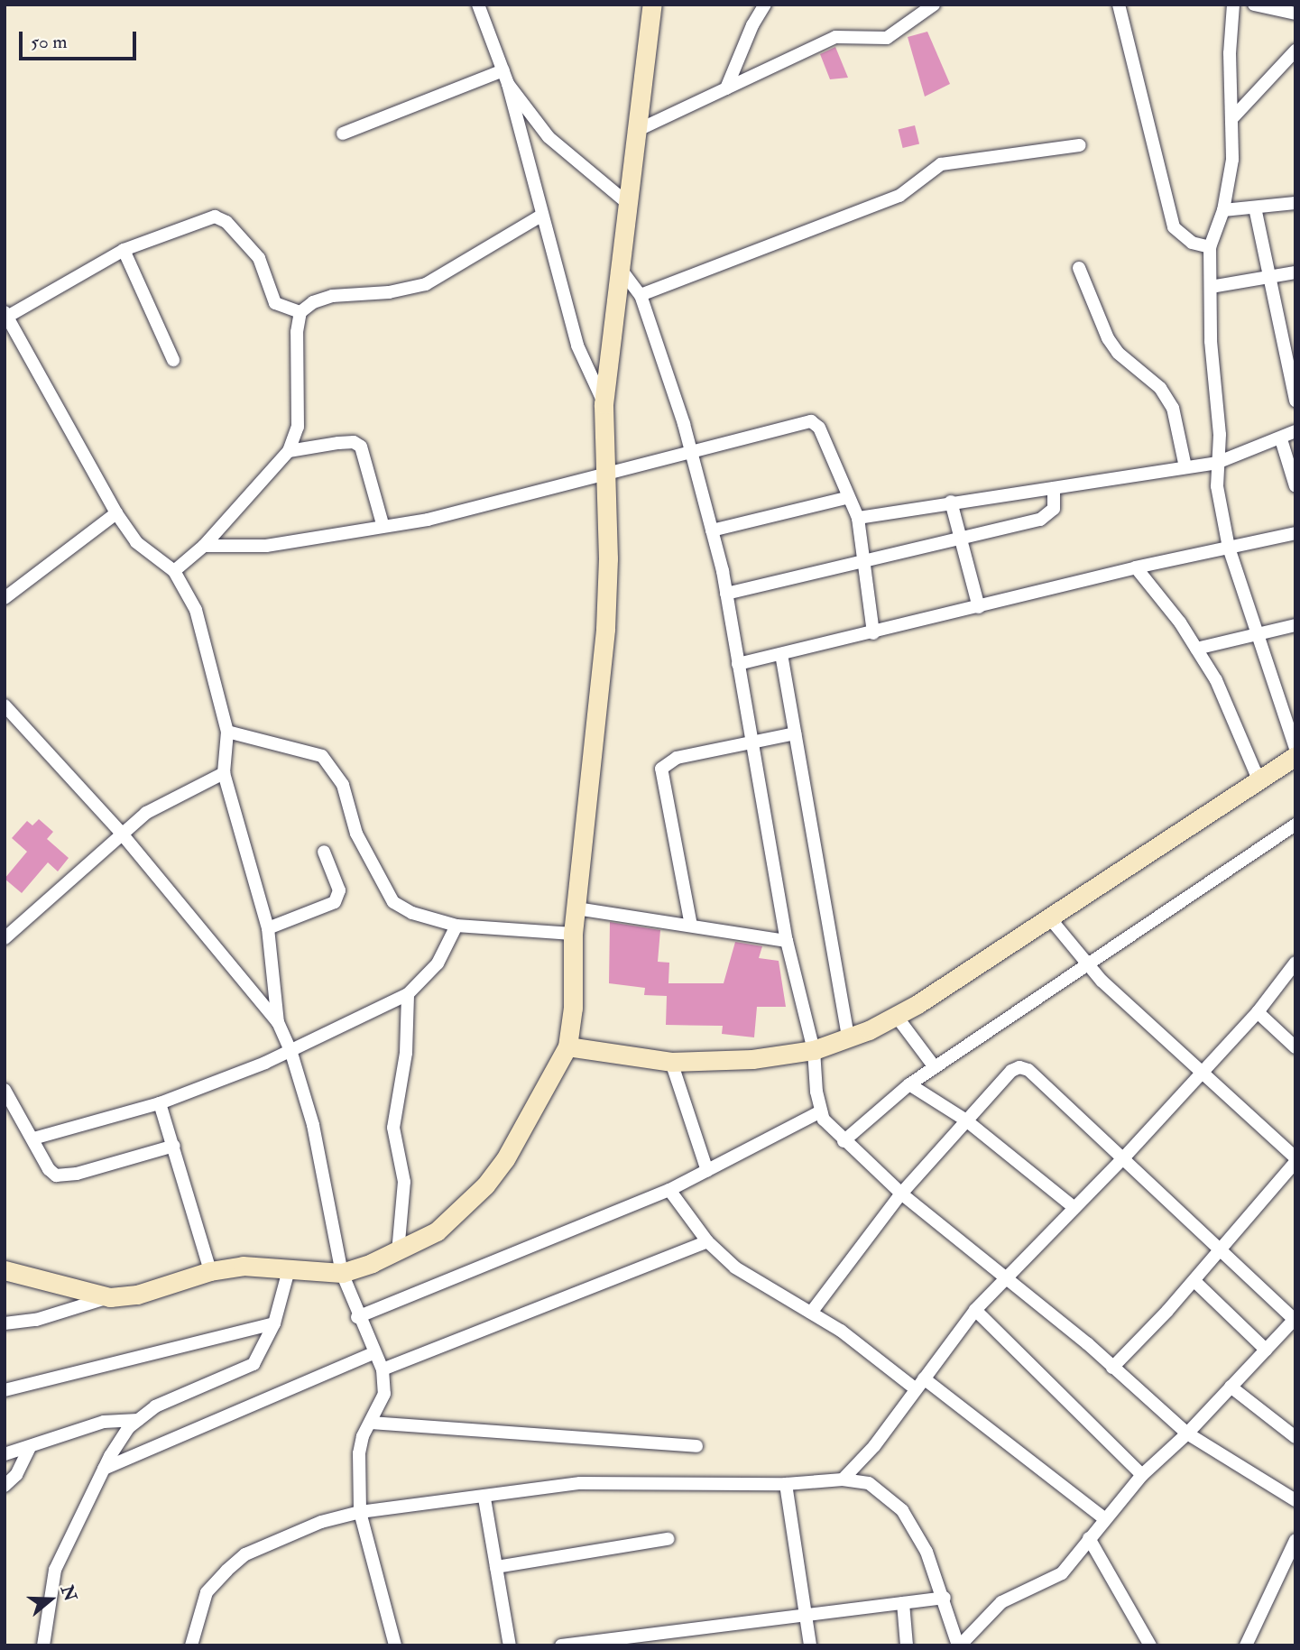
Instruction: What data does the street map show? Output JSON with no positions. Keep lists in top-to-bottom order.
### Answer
{
  "scale_bar": "50 m",
  "north": "right"
}
